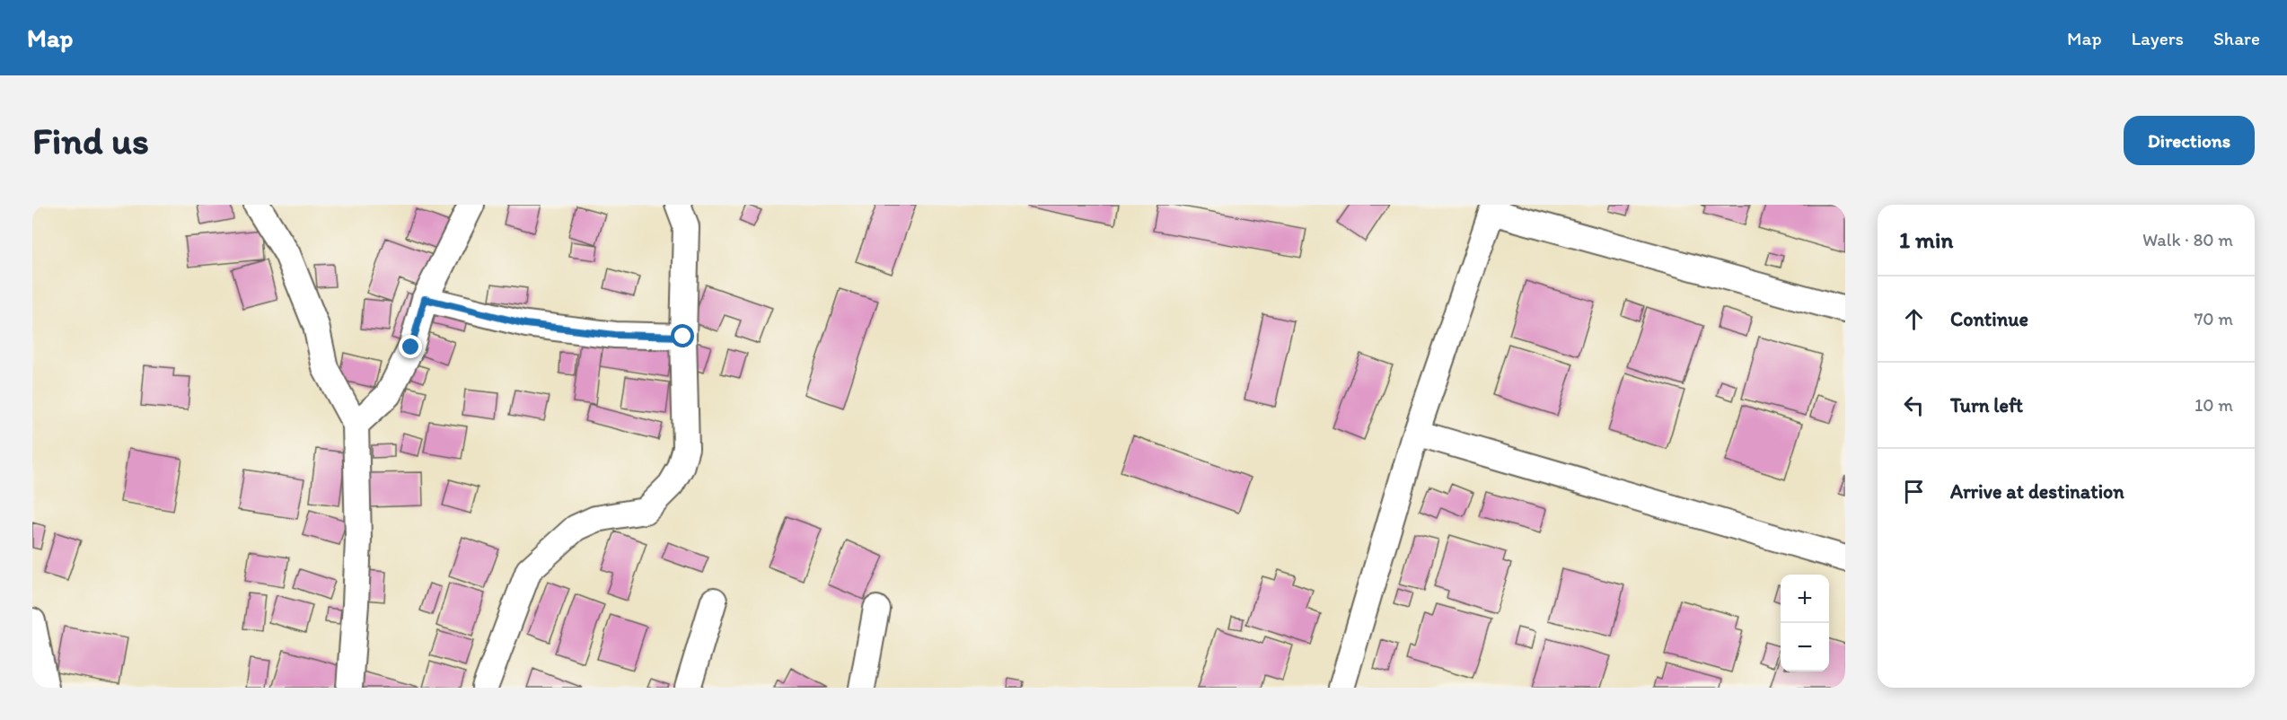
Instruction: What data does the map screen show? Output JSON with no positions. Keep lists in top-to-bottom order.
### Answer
{
  "page": {
    "header": "Map",
    "nav": ["Map", "Layers", "Share"],
    "buttons": "Directions",
    "title": "Find us",
    "heading": ["1 min", "Walk · 80 m"],
    "list": [
      ["Continue", "70 m"],
      ["Turn left", "10 m"],
      "Arrive at destination"
    ],
    "map_buttons": ["+", "−"]
  }
}
